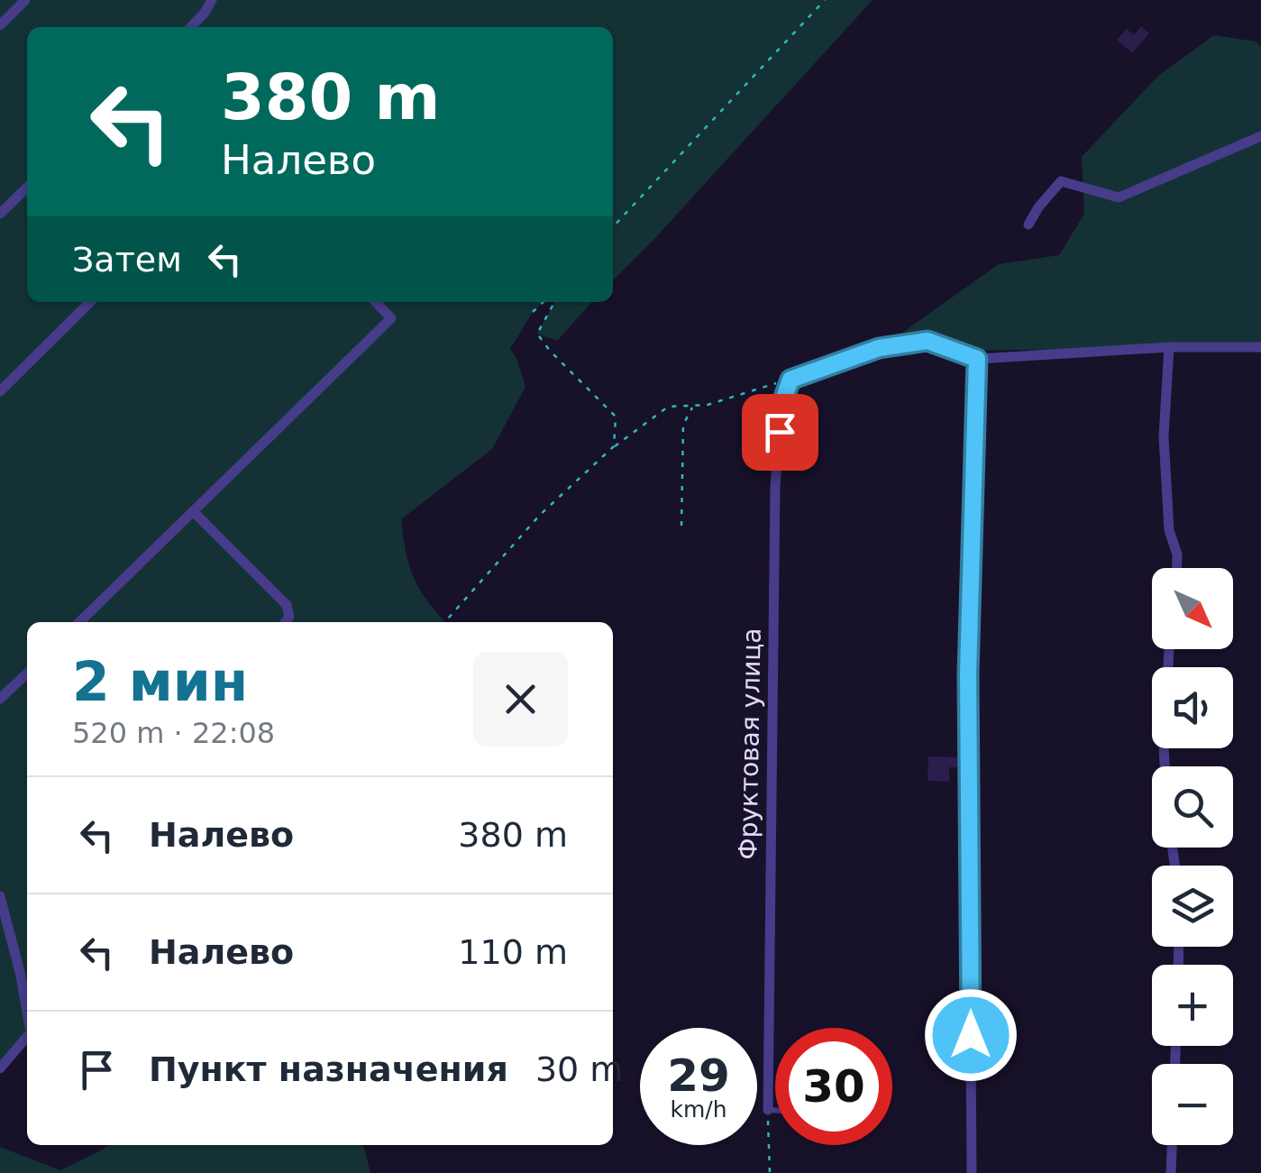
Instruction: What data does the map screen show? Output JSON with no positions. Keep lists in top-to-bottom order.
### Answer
{
  "streets": {
    "street": ["Фруктовая улица"]
  },
  "north": "bottom right",
  "page": {
    "turn": ["380 m", "Налево"],
    "then": "Затем",
    "map_buttons": ["+", "−"],
    "heading": ["2 мин", "520 m · 22:08"],
    "list": [
      {
        "name": "Налево",
        "value": "380 m"
      },
      {
        "name": "Налево",
        "value": "110 m"
      },
      {
        "name": "Пункт назначения",
        "value": "30 m"
      }
    ],
    "speed": "29 km/h",
    "limit": "30"
  }
}
